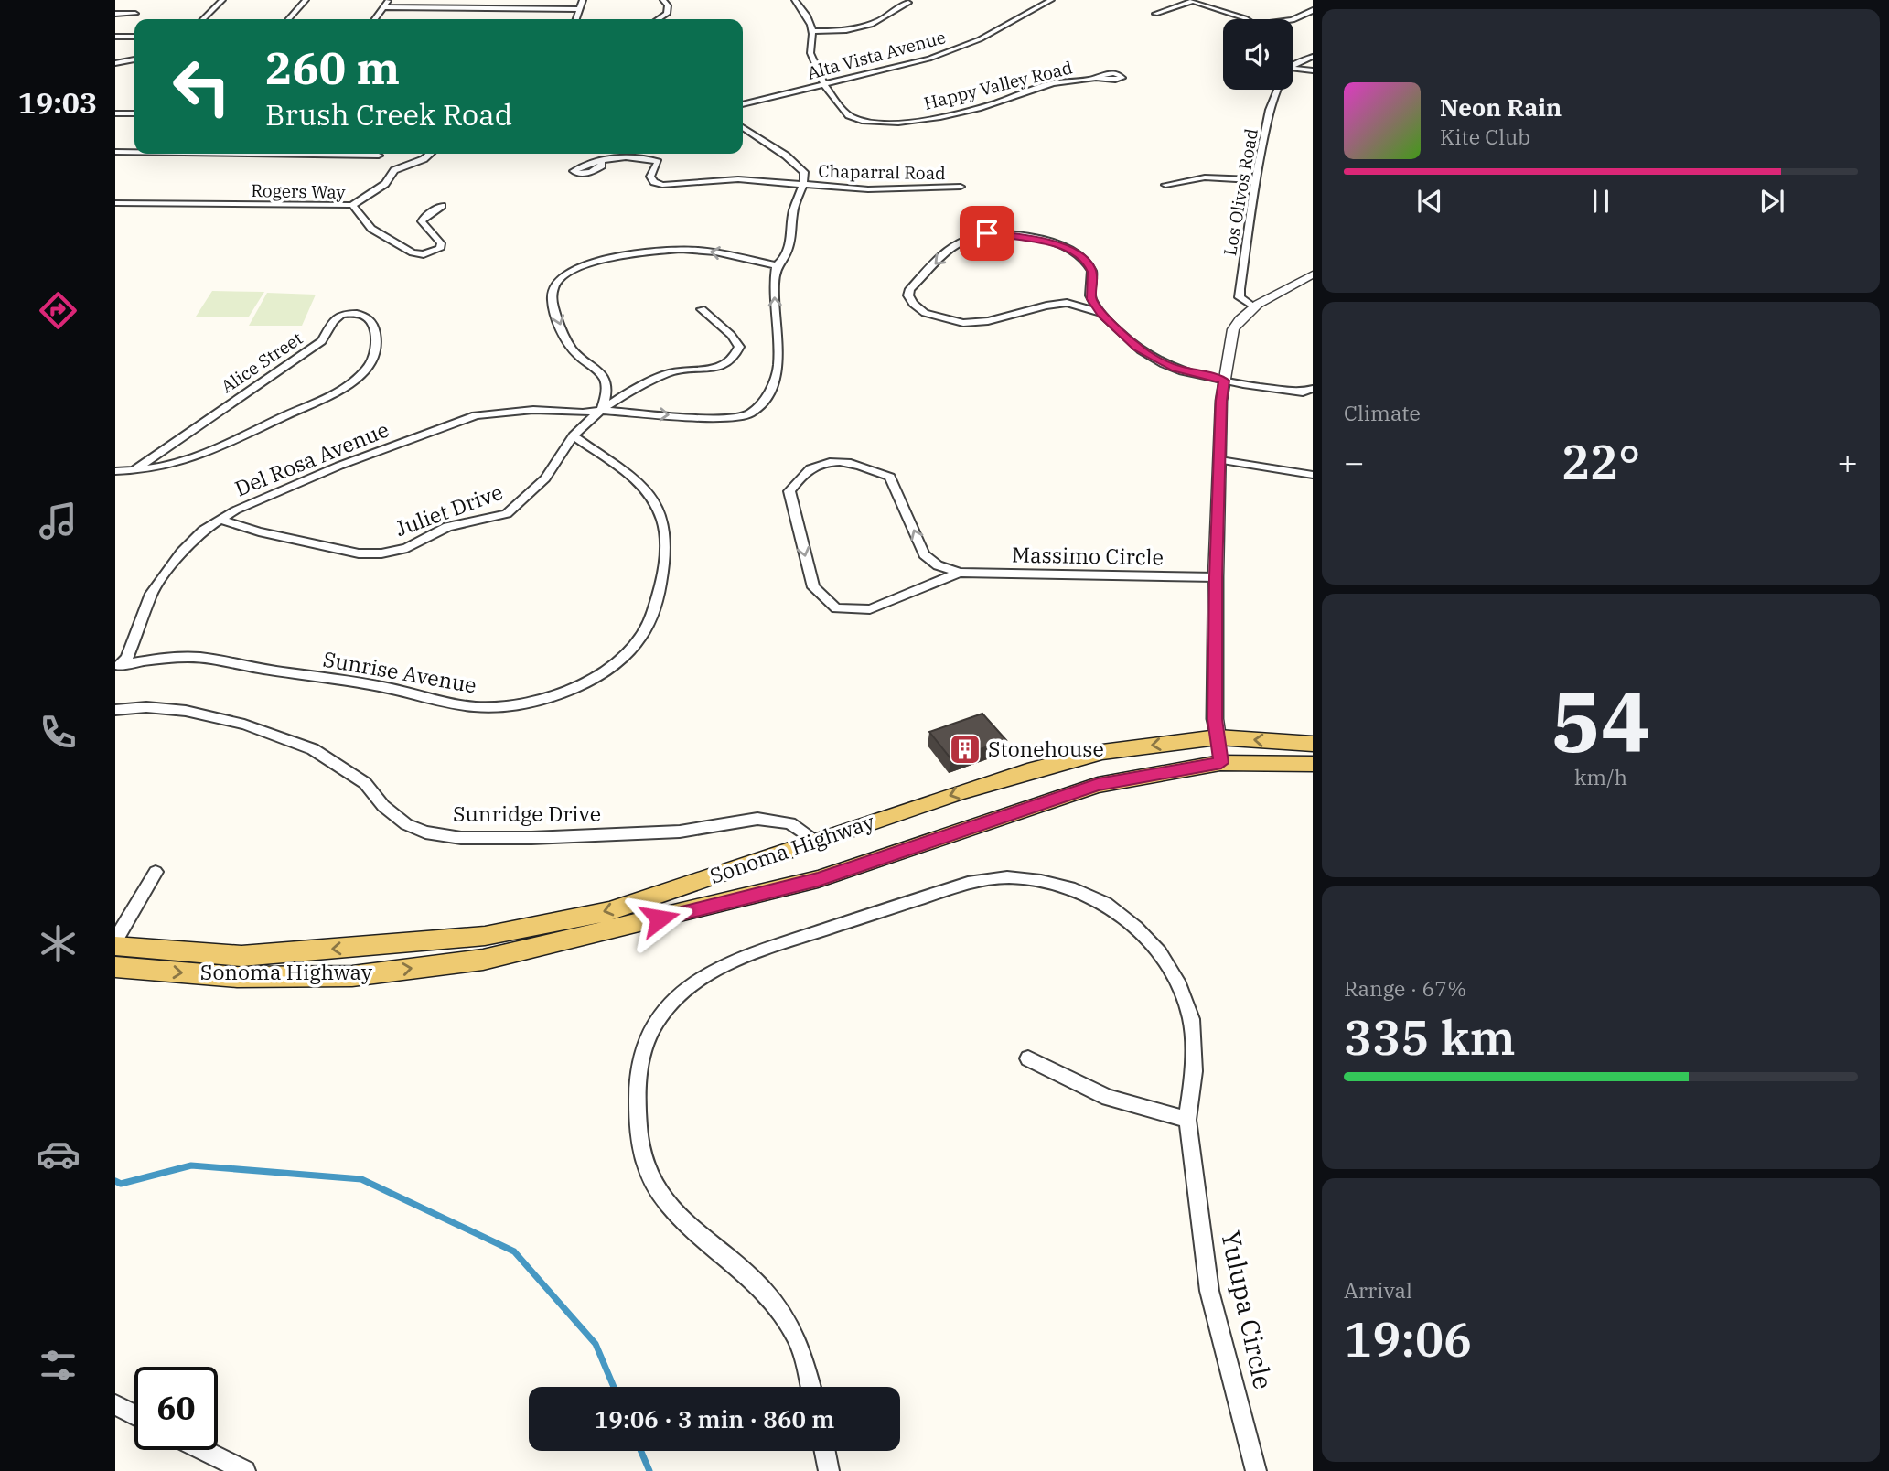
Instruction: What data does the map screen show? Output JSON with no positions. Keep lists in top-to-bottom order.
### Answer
{
  "streets": {
    "main road": ["Sonoma Highway"],
    "street": [
      "Alta Vista Avenue",
      "Happy Valley Road",
      "Chaparral Road",
      "Rogers Way",
      "Los Olivos Road",
      "Alice Street",
      "Del Rosa Avenue",
      "Juliet Drive",
      "Massimo Circle",
      "Sunrise Avenue",
      "Sunridge Drive",
      "Yulupa Circle"
    ]
  },
  "crossings": [
    ["Alta Vista Avenue", "Happy Valley Road"],
    ["Del Rosa Avenue", "Juliet Drive"],
    ["Del Rosa Avenue", "Sunrise Avenue"],
    ["Juliet Drive", "Sunrise Avenue"],
    ["Sunridge Drive", "Sonoma Highway"]
  ],
  "places": {
    "building": ["Stonehouse"]
  },
  "page": {
    "tabs": "19:03",
    "turn": ["260 m", "Brush Creek Road"],
    "song": ["Neon Rain", "Kite Club"],
    "tile": [
      "Climate",
      ["54", "km/h"],
      ["Range · 67%", "335 km"],
      ["Arrival", "19:06"]
    ],
    "heat": ["−", "22°", "+"],
    "limit": "60",
    "trip": "19:06 · 3 min · 860 m"
  }
}
